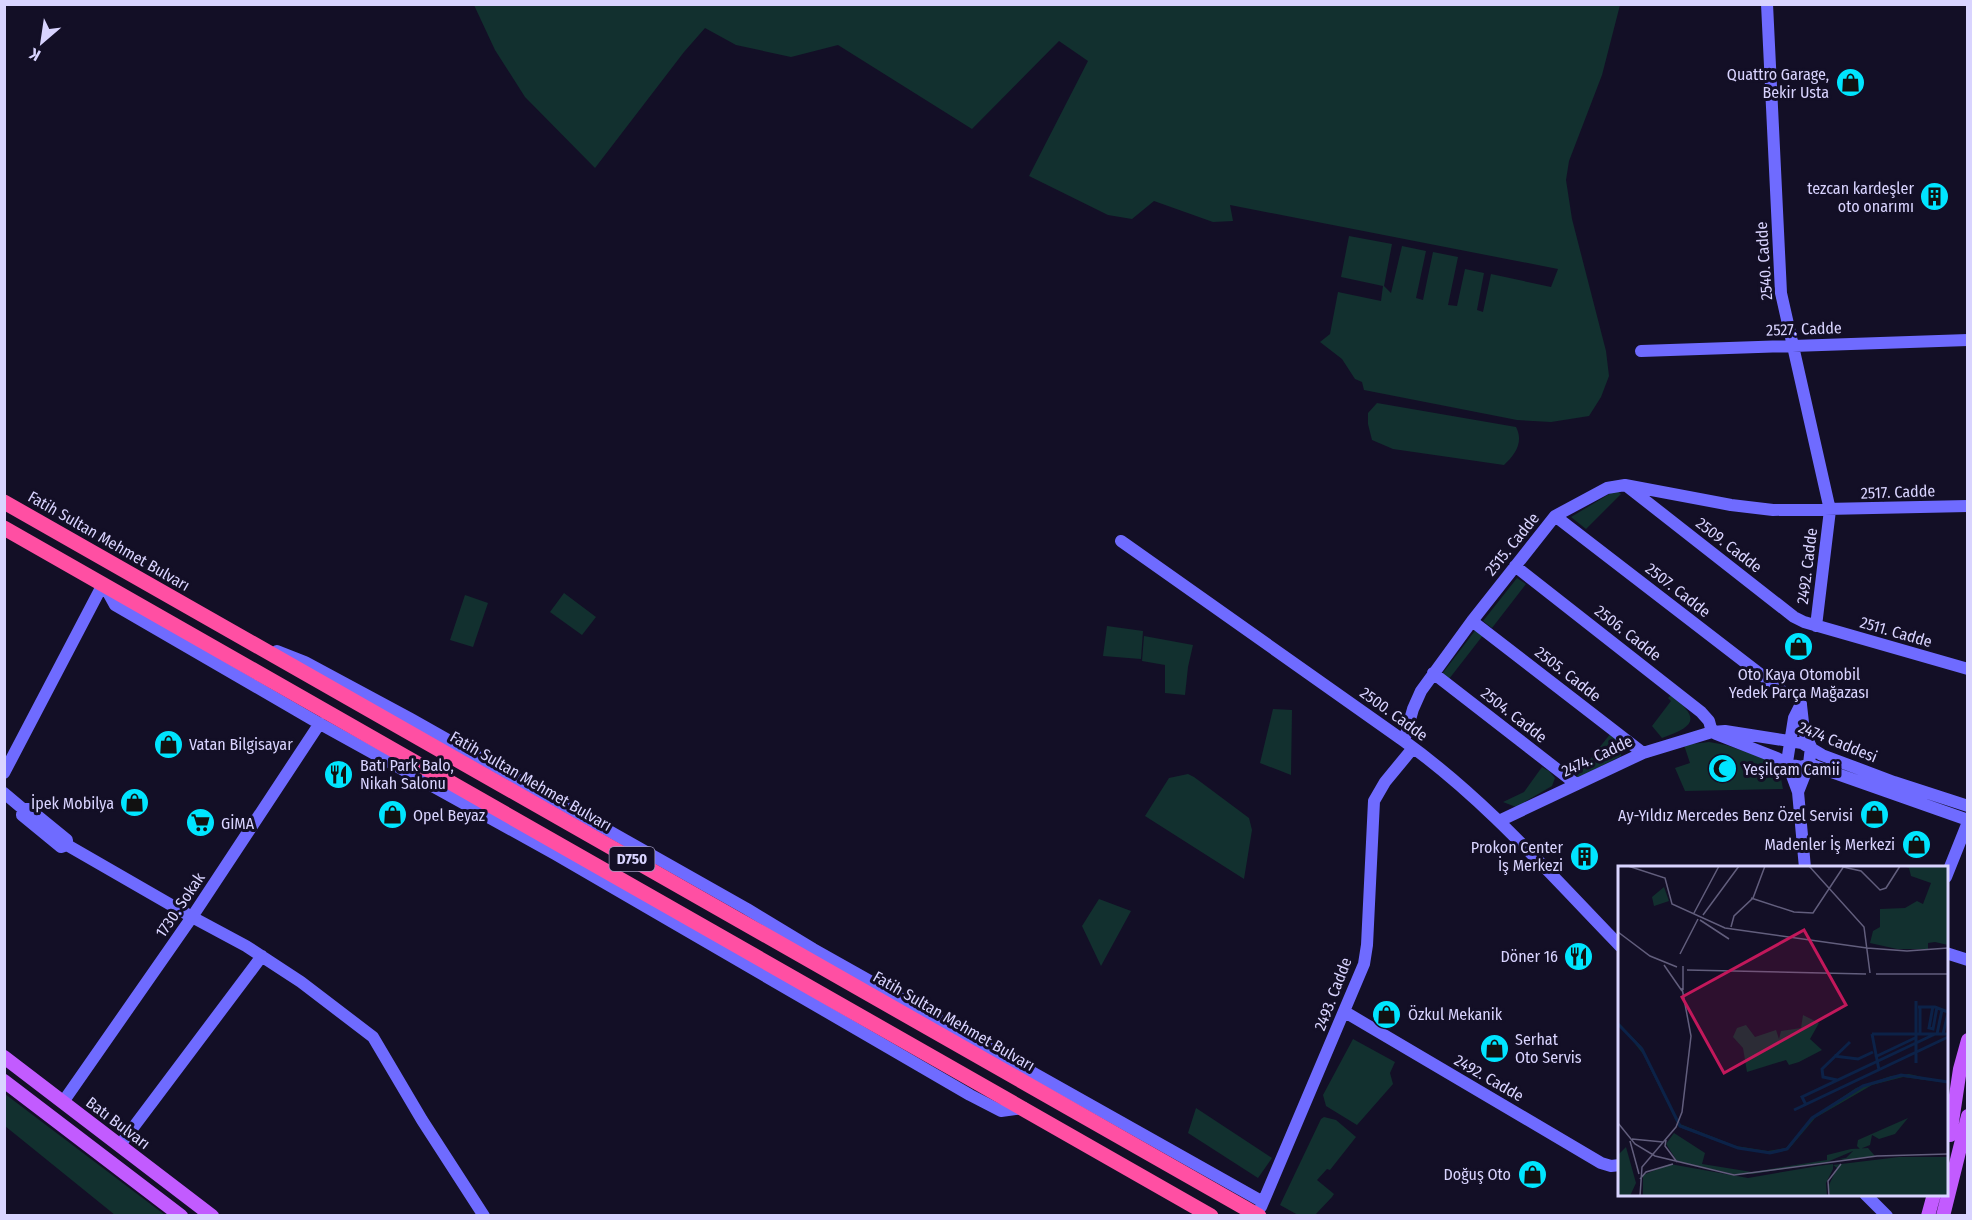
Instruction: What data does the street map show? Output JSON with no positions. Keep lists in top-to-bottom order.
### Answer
{
  "streets": {
    "highway": ["Fatih Sultan Mehmet Bulvarı", "D750"],
    "main road": ["Batı Bulvarı"],
    "street": [
      "2540. Cadde",
      "2527. Cadde",
      "2517. Cadde",
      "2515. Cadde",
      "2509. Cadde",
      "2492. Cadde",
      "2507. Cadde",
      "2511. Cadde",
      "2506. Cadde",
      "2505. Cadde",
      "2500. Cadde",
      "2504. Cadde",
      "2474 Caddesi",
      "2474. Cadde",
      "1730. Sokak",
      "2493. Cadde"
    ]
  },
  "crossings": [
    ["2540. Cadde", "2527. Cadde"],
    ["2540. Cadde", "2517. Cadde"],
    ["2540. Cadde", "2515. Cadde"],
    ["2540. Cadde", "2492. Cadde"],
    ["2517. Cadde", "2515. Cadde"],
    ["2517. Cadde", "2492. Cadde"],
    ["Fatih Sultan Mehmet Bulvarı", "2493. Cadde"],
    ["2515. Cadde", "2509. Cadde"],
    ["2515. Cadde", "2492. Cadde"],
    ["2515. Cadde", "2507. Cadde"],
    ["2515. Cadde", "2506. Cadde"],
    ["2515. Cadde", "2505. Cadde"],
    ["2515. Cadde", "2500. Cadde"],
    ["2515. Cadde", "2504. Cadde"],
    ["2515. Cadde", "2493. Cadde"],
    ["2509. Cadde", "2492. Cadde"],
    ["2509. Cadde", "2511. Cadde"],
    ["2492. Cadde", "2511. Cadde"],
    ["2492. Cadde", "2493. Cadde"],
    ["2506. Cadde", "2474 Caddesi"],
    ["2506. Cadde", "2474. Cadde"],
    ["2505. Cadde", "2474. Cadde"],
    ["2500. Cadde", "2474. Cadde"],
    ["2500. Cadde", "2493. Cadde"],
    ["2504. Cadde", "2474. Cadde"],
    ["2474 Caddesi", "2474. Cadde"],
    ["1730. Sokak", "Batı Bulvarı"]
  ],
  "places": {
    "shop": [
      "Quattro Garage, Bekir Usta",
      "Oto Kaya Otomobil Yedek Parça Mağazası",
      "Vatan Bilgisayar",
      "İpek Mobilya",
      "Opel Beyaz",
      "Ay-Yıldız Mercedes Benz Özel Servisi",
      "Madenler İş Merkezi",
      "Özkul Mekanik",
      "Serhat Oto Servis",
      "Doğuş Oto"
    ],
    "building": ["tezcan kardeşler oto onarımı", "Prokon Center İş Merkezi"],
    "mosque": ["Yeşilçam Camii"],
    "restaurant": ["Batı Park Balo, Nikah Salonu", "Döner 16"],
    "supermarket": ["GİMA"]
  },
  "north": "bottom left"
}
